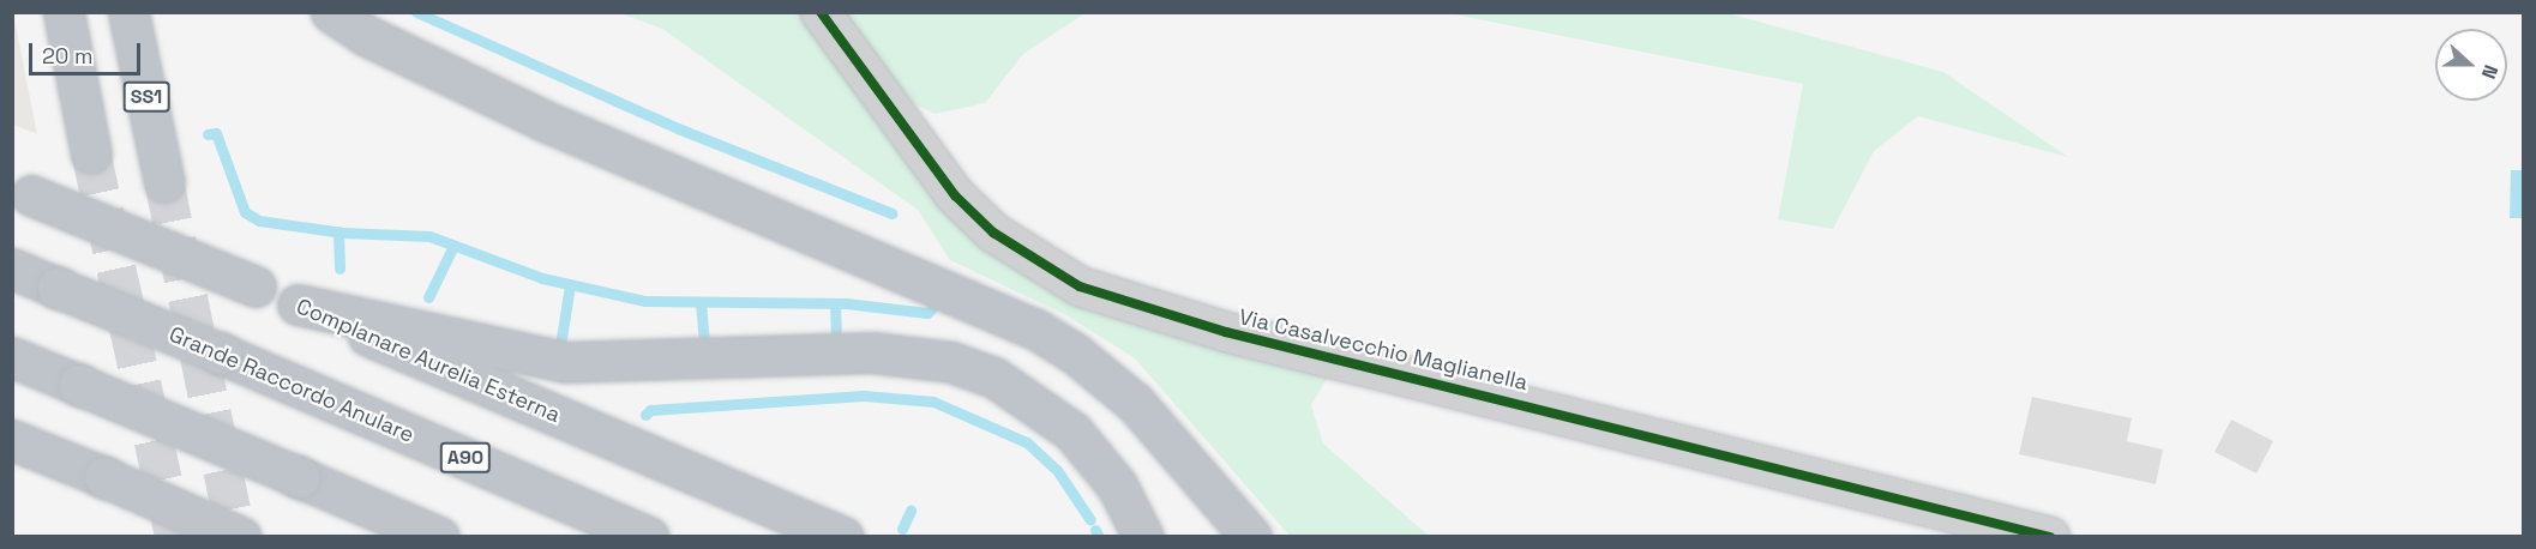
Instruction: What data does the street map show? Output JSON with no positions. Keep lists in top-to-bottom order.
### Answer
{
  "streets": {
    "highway": [
      "SS1",
      "Complanare Aurelia Esterna",
      "Grande Raccordo Anulare",
      "A90"
    ],
    "street": ["Via Casalvecchio Maglianella"]
  },
  "scale_bar": "20 m",
  "north": "right"
}
